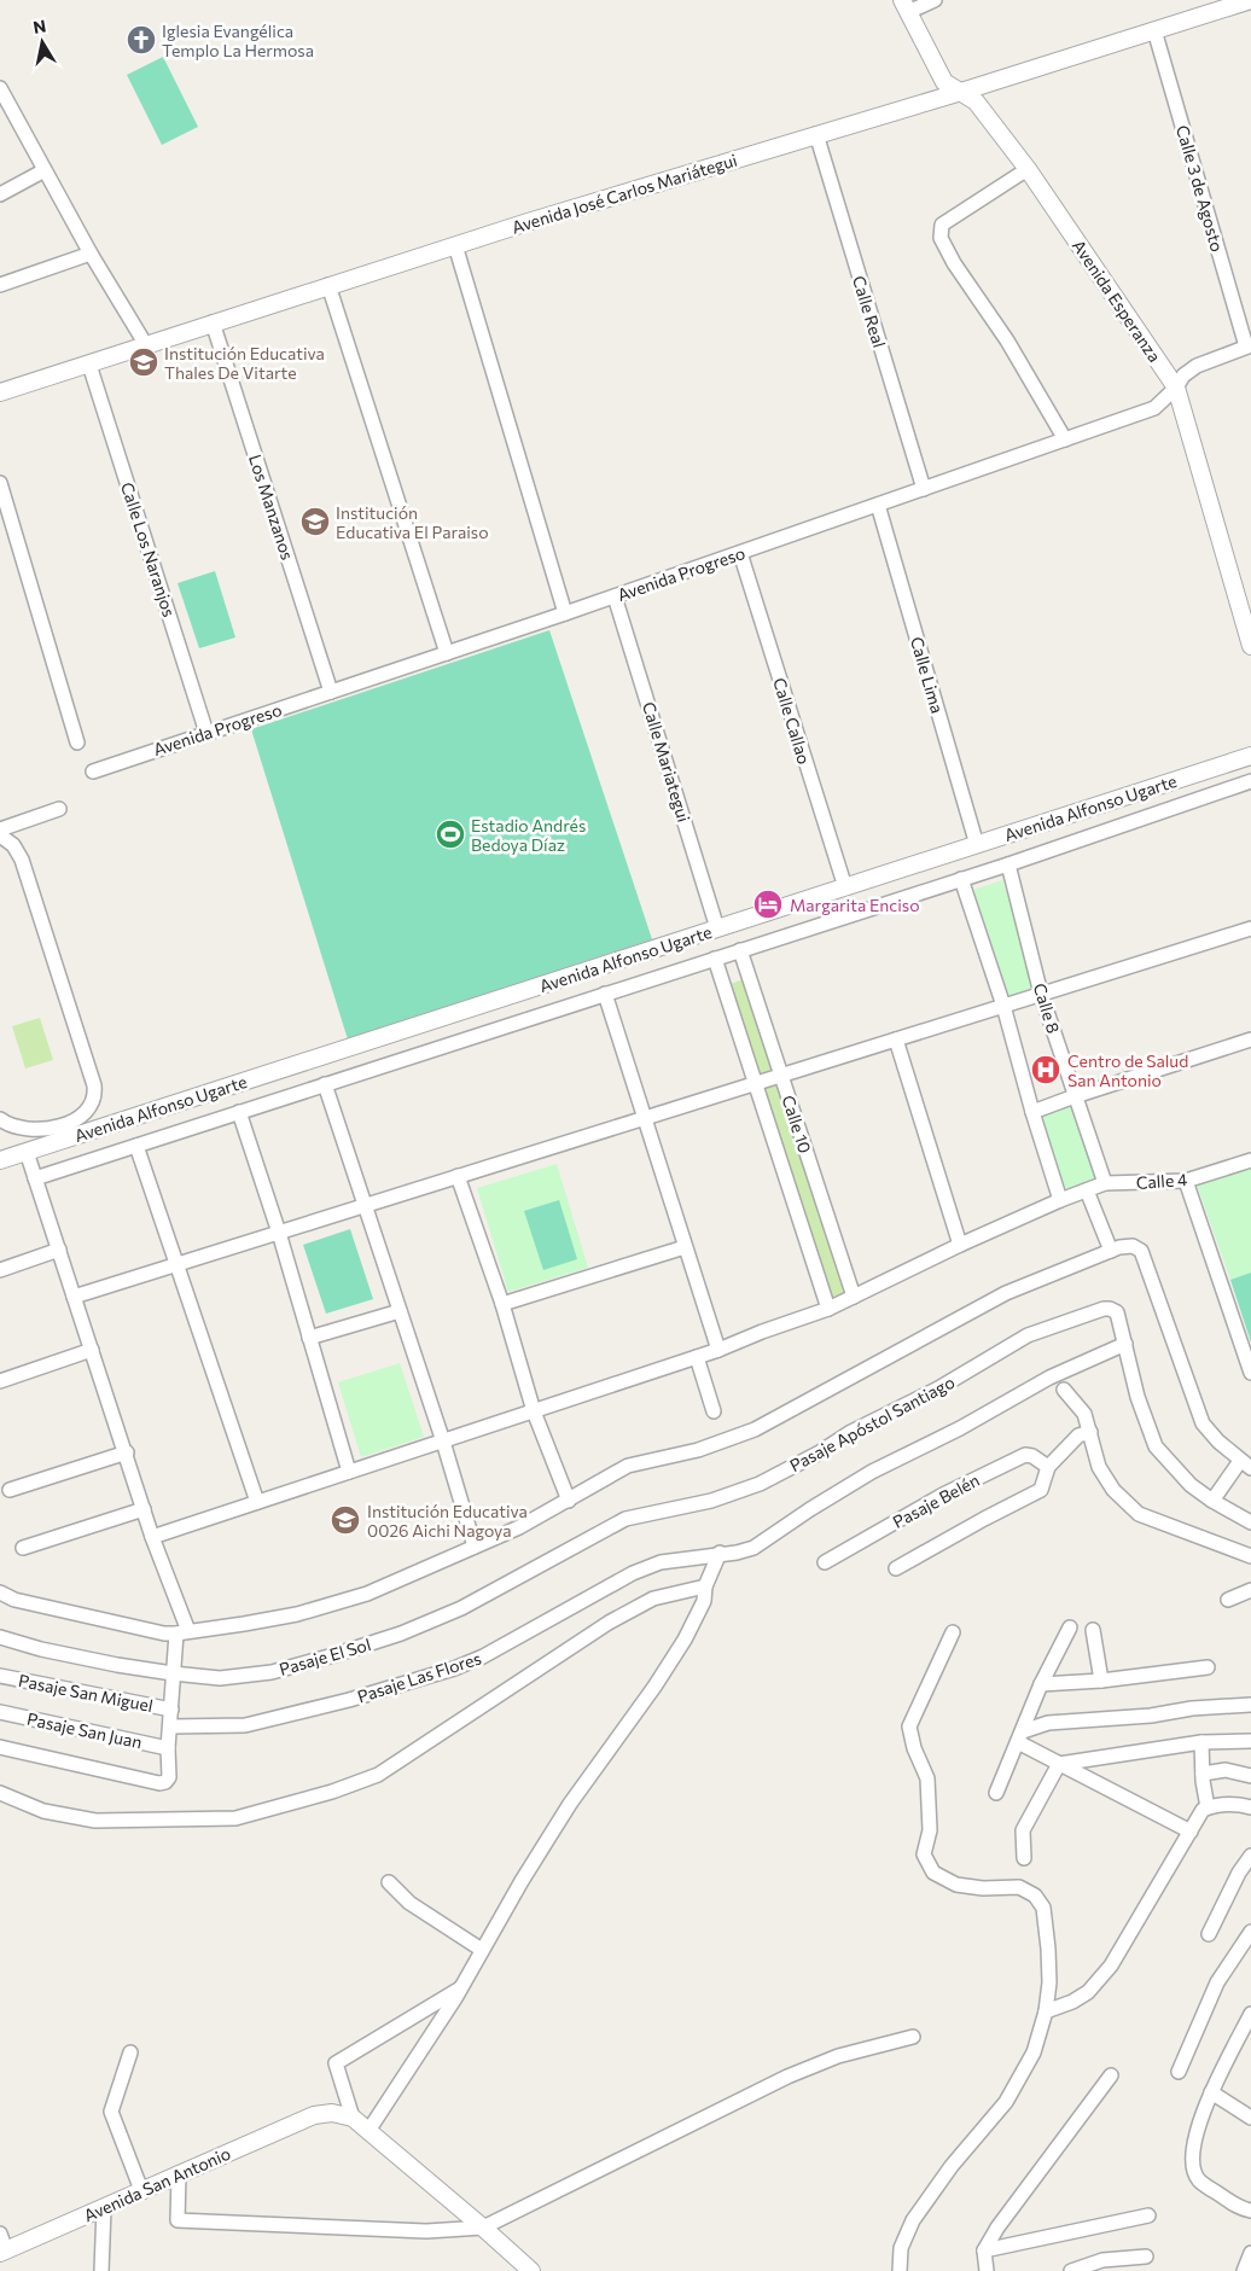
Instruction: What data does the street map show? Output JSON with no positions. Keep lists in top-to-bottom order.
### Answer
{
  "streets": {
    "street": [
      "Calle 3 de Agosto",
      "Avenida José Carlos Mariátegui",
      "Avenida Esperanza",
      "Calle Real",
      "Los Manzanos",
      "Calle Los Naranjos",
      "Avenida Progreso",
      "Calle Lima",
      "Calle Callao",
      "Calle Mariategui",
      "Avenida Alfonso Ugarte",
      "Calle 8",
      "Calle 10",
      "Calle 4",
      "Pasaje Apóstol Santiago",
      "Pasaje Belén",
      "Pasaje El Sol",
      "Pasaje Las Flores",
      "Pasaje San Miguel",
      "Pasaje San Juan",
      "Avenida San Antonio"
    ]
  },
  "crossings": [
    ["Calle 3 de Agosto", "Avenida José Carlos Mariátegui"],
    ["Calle 3 de Agosto", "Avenida Progreso"],
    ["Avenida José Carlos Mariátegui", "Avenida Esperanza"],
    ["Avenida José Carlos Mariátegui", "Calle Real"],
    ["Avenida José Carlos Mariátegui", "Los Manzanos"],
    ["Avenida José Carlos Mariátegui", "Calle Los Naranjos"],
    ["Avenida Esperanza", "Avenida Progreso"],
    ["Calle Real", "Avenida Progreso"],
    ["Los Manzanos", "Avenida Progreso"],
    ["Calle Los Naranjos", "Avenida Progreso"],
    ["Avenida Progreso", "Calle Lima"],
    ["Avenida Progreso", "Calle Callao"],
    ["Avenida Progreso", "Calle Mariategui"],
    ["Calle Lima", "Avenida Alfonso Ugarte"],
    ["Calle Callao", "Avenida Alfonso Ugarte"],
    ["Calle Mariategui", "Avenida Alfonso Ugarte"],
    ["Avenida Alfonso Ugarte", "Calle 8"],
    ["Avenida Alfonso Ugarte", "Calle 10"],
    ["Calle 8", "Calle 4"],
    ["Pasaje Apóstol Santiago", "Pasaje El Sol"],
    ["Pasaje Apóstol Santiago", "Pasaje Las Flores"]
  ],
  "places": {
    "church": ["Iglesia Evangélica Templo La Hermosa"],
    "school or university": ["Institución Educativa Thales De Vitarte", "Institución Educativa El Paraiso", "Institución Educativa 0026 Aichi Nagoya"],
    "sports": ["Estadio Andrés Bedoya Díaz"],
    "hotel": ["Margarita Enciso"],
    "hospital": ["Centro de Salud San Antonio"]
  },
  "north": "top"
}
